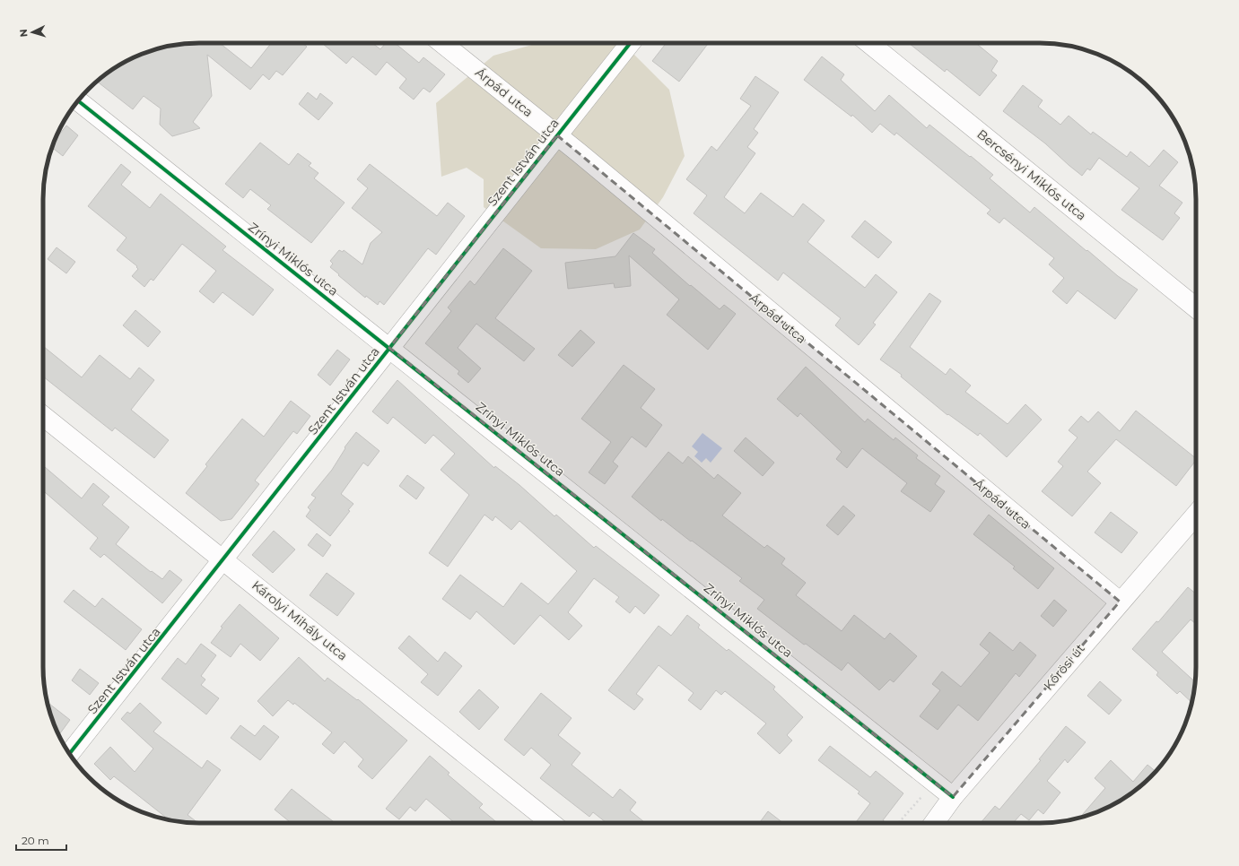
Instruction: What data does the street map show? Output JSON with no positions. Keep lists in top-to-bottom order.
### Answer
{
  "streets": {
    "street": [
      "Árpád utca",
      "Szent István utca",
      "Bercsényi Miklós utca",
      "Zrínyi Miklós utca",
      "Károlyi Mihály utca",
      "Kőrösi út"
    ]
  },
  "crossings": [
    ["Árpád utca", "Szent István utca"],
    ["Árpád utca", "Kőrösi út"],
    ["Szent István utca", "Zrínyi Miklós utca"],
    ["Szent István utca", "Károlyi Mihály utca"],
    ["Zrínyi Miklós utca", "Kőrösi út"]
  ],
  "scale_bar": "20 m",
  "north": "left"
}
